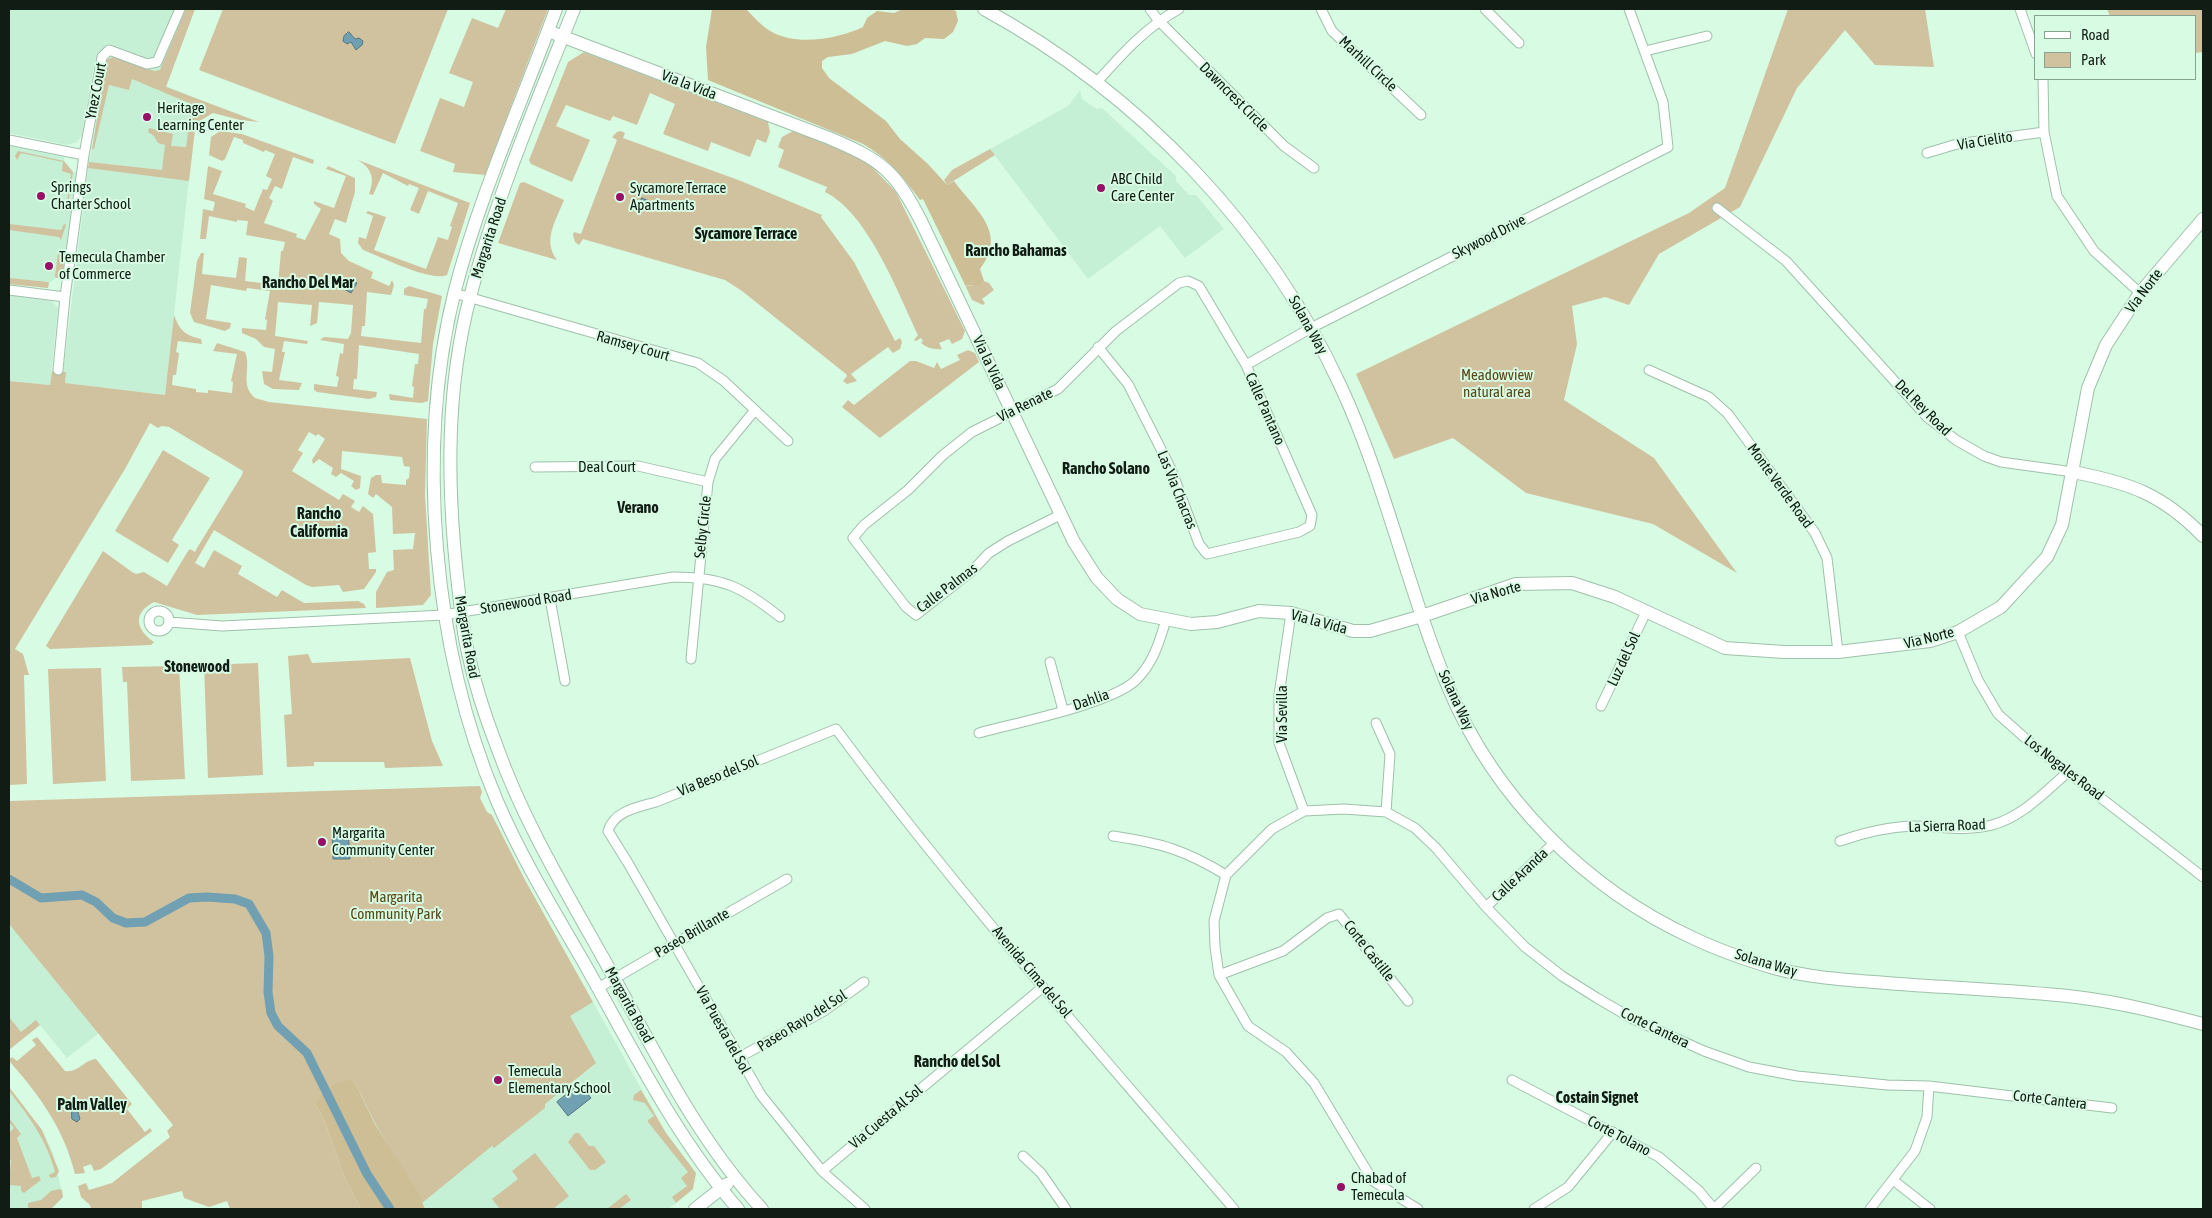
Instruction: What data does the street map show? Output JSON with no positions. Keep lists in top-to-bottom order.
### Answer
{
  "streets": {
    "street": [
      "Marhill Circle",
      "Via la Vida",
      "Ynez Court",
      "Dawncrest Circle",
      "Via Cielito",
      "Skywood Drive",
      "Margarita Road",
      "Via Norte",
      "Solana Way",
      "Ramsey Court",
      "Via Renate",
      "Del Rey Road",
      "Calle Pantano",
      "Deal Court",
      "Monte Verde Road",
      "Las Via Chacras",
      "Selby Circle",
      "Calle Palmas",
      "Stonewood Road",
      "Luz del Sol",
      "Dahlia",
      "Via Sevilla",
      "Los Nogales Road",
      "Via Beso del Sol",
      "La Sierra Road",
      "Calle Aranda",
      "Paseo Brillante",
      "Corte Castille",
      "Avenida Cima del Sol",
      "Paseo Rayo del Sol",
      "Corte Cantera",
      "Via Puesta del Sol",
      "Via Cuesta Al Sol",
      "Corte Tolano"
    ]
  },
  "crossings": [
    ["Via la Vida", "Margarita Road"],
    ["Via la Vida", "Via Norte"],
    ["Via la Vida", "Solana Way"],
    ["Via la Vida", "Via Renate"],
    ["Via la Vida", "Calle Palmas"],
    ["Via la Vida", "Dahlia"],
    ["Via la Vida", "Via Sevilla"],
    ["Skywood Drive", "Solana Way"],
    ["Skywood Drive", "Calle Pantano"],
    ["Margarita Road", "Ramsey Court"],
    ["Margarita Road", "Stonewood Road"],
    ["Margarita Road", "Paseo Brillante"],
    ["Via Norte", "Solana Way"],
    ["Via Norte", "Del Rey Road"],
    ["Via Norte", "Monte Verde Road"],
    ["Via Norte", "Luz del Sol"],
    ["Via Norte", "Los Nogales Road"],
    ["Solana Way", "Calle Aranda"],
    ["Ramsey Court", "Selby Circle"],
    ["Via Renate", "Calle Pantano"],
    ["Via Renate", "Las Via Chacras"],
    ["Via Renate", "Calle Palmas"],
    ["Calle Pantano", "Las Via Chacras"],
    ["Deal Court", "Selby Circle"],
    ["Selby Circle", "Stonewood Road"],
    ["Via Sevilla", "Corte Cantera"],
    ["Los Nogales Road", "La Sierra Road"],
    ["Via Beso del Sol", "Avenida Cima del Sol"],
    ["Via Beso del Sol", "Via Puesta del Sol"],
    ["Calle Aranda", "Corte Cantera"],
    ["Paseo Brillante", "Via Puesta del Sol"],
    ["Avenida Cima del Sol", "Via Cuesta Al Sol"],
    ["Paseo Rayo del Sol", "Via Puesta del Sol"],
    ["Via Puesta del Sol", "Via Cuesta Al Sol"]
  ],
  "districts": [
    "Sycamore Terrace",
    "Rancho Bahamas",
    "Rancho Del Mar",
    "Rancho Solano",
    "Verano",
    "Rancho California",
    "Stonewood",
    "Rancho del Sol",
    "Costain Signet",
    "Palm Valley"
  ],
  "parks": ["Meadowview natural area", "Margarita Community Park"],
  "places": [
    "Heritage Learning Center",
    "ABC Child Care Center",
    "Springs Charter School",
    "Sycamore Terrace Apartments",
    "Temecula Chamber of Commerce",
    "Margarita Community Center",
    "Temecula Elementary School",
    "Chabad of Temecula"
  ],
  "legend": ["Road", "Park"]
}
